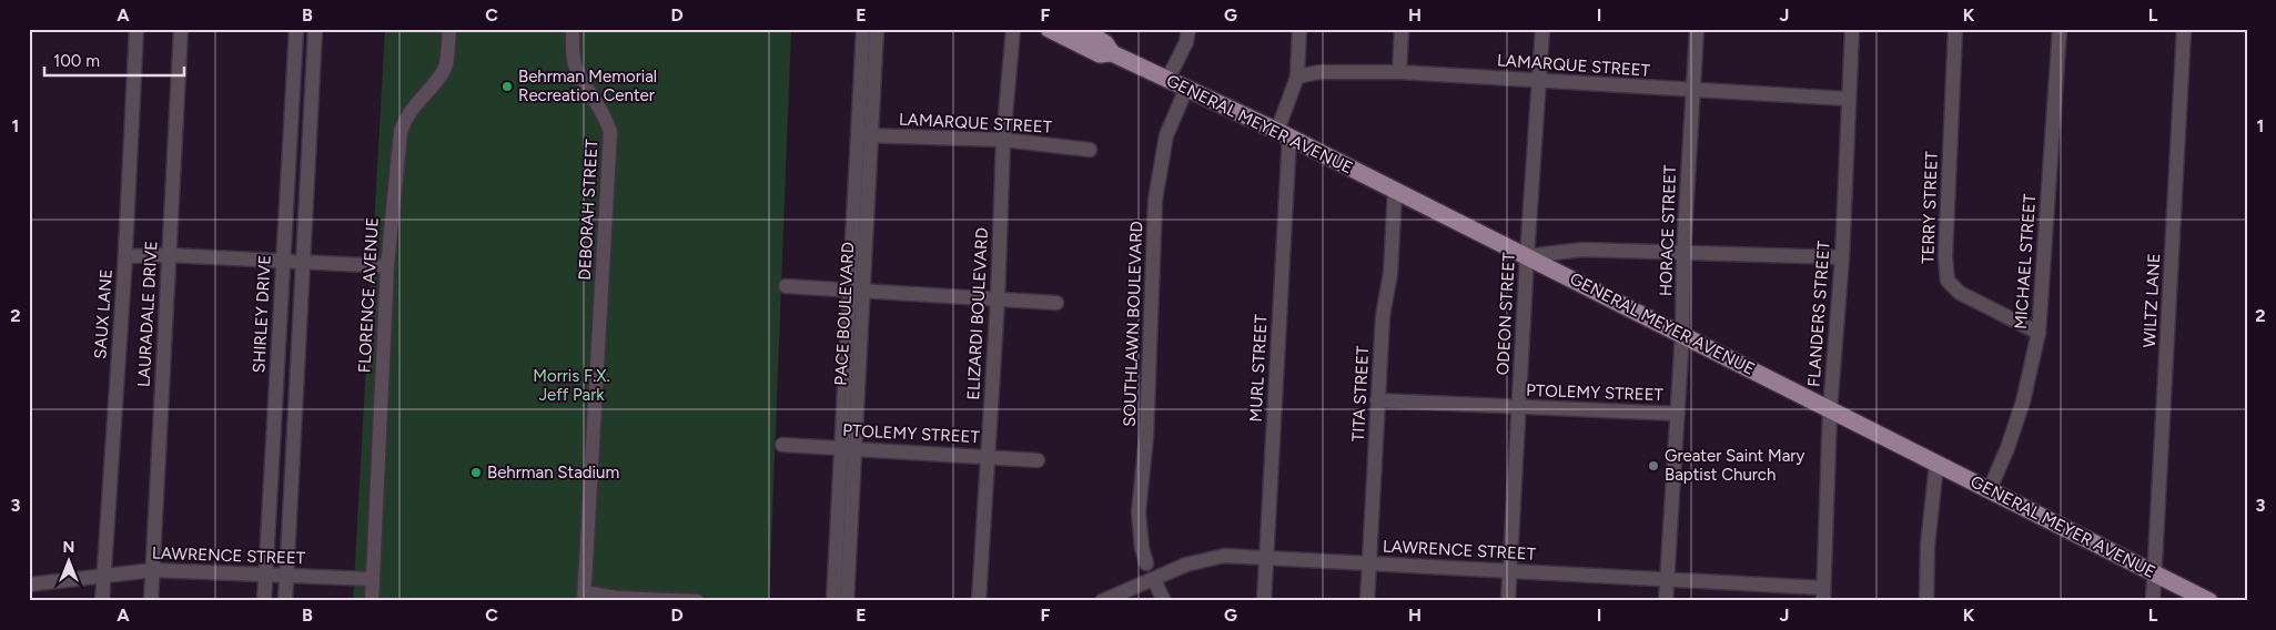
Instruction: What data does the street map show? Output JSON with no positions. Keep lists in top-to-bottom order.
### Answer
{
  "streets": {
    "main road": ["GENERAL MEYER AVENUE"],
    "street": [
      "LAMARQUE STREET",
      "TERRY STREET",
      "DEBORAH STREET",
      "HORACE STREET",
      "MICHAEL STREET",
      "FLORENCE AVENUE",
      "WILTZ LANE",
      "SAUX LANE",
      "LAURADALE DRIVE",
      "SHIRLEY DRIVE",
      "PACE BOULEVARD",
      "ELIZARDI BOULEVARD",
      "ODEON STREET",
      "FLANDERS STREET",
      "SOUTHLAWN BOULEVARD",
      "MURL STREET",
      "PTOLEMY STREET",
      "TITA STREET",
      "LAWRENCE STREET"
    ]
  },
  "crossings": [
    ["LAMARQUE STREET", "HORACE STREET"],
    ["LAMARQUE STREET", "PACE BOULEVARD"],
    ["LAMARQUE STREET", "ELIZARDI BOULEVARD"],
    ["LAMARQUE STREET", "ODEON STREET"],
    ["LAMARQUE STREET", "FLANDERS STREET"],
    ["LAMARQUE STREET", "MURL STREET"],
    ["GENERAL MEYER AVENUE", "HORACE STREET"],
    ["GENERAL MEYER AVENUE", "MICHAEL STREET"],
    ["GENERAL MEYER AVENUE", "WILTZ LANE"],
    ["GENERAL MEYER AVENUE", "ODEON STREET"],
    ["GENERAL MEYER AVENUE", "FLANDERS STREET"],
    ["GENERAL MEYER AVENUE", "SOUTHLAWN BOULEVARD"],
    ["GENERAL MEYER AVENUE", "MURL STREET"],
    ["GENERAL MEYER AVENUE", "TITA STREET"],
    ["TERRY STREET", "MICHAEL STREET"],
    ["HORACE STREET", "PTOLEMY STREET"],
    ["HORACE STREET", "LAWRENCE STREET"],
    ["FLORENCE AVENUE", "LAWRENCE STREET"],
    ["SAUX LANE", "LAWRENCE STREET"],
    ["LAURADALE DRIVE", "LAWRENCE STREET"],
    ["SHIRLEY DRIVE", "LAWRENCE STREET"],
    ["PACE BOULEVARD", "PTOLEMY STREET"],
    ["ELIZARDI BOULEVARD", "PTOLEMY STREET"],
    ["ODEON STREET", "PTOLEMY STREET"],
    ["ODEON STREET", "LAWRENCE STREET"],
    ["FLANDERS STREET", "LAWRENCE STREET"],
    ["MURL STREET", "LAWRENCE STREET"],
    ["PTOLEMY STREET", "TITA STREET"],
    ["TITA STREET", "LAWRENCE STREET"]
  ],
  "parks": ["Morris F.X. Jeff Park"],
  "places": ["Behrman Memorial Recreation Center", "Greater Saint Mary Baptist Church", "Behrman Stadium"],
  "scale_bar": "100 m",
  "north": "top",
  "grid": {
    "columns": [
      "A",
      "B",
      "C",
      "D",
      "E",
      "F",
      "G",
      "H",
      "I",
      "J",
      "K",
      "L"
    ],
    "rows": ["1", "2", "3"]
  }
}
